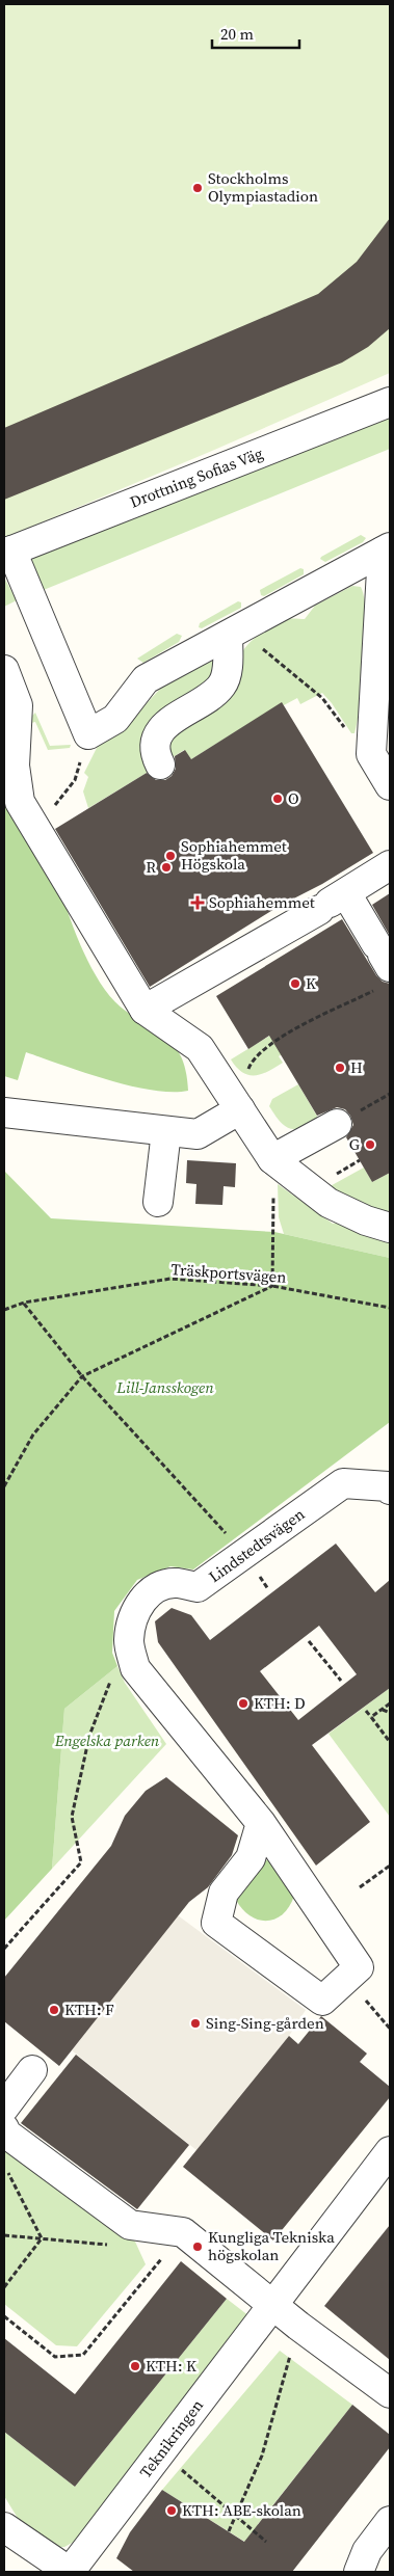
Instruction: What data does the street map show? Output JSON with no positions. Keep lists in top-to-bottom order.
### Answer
{
  "streets": {
    "street": ["Drottning Sofias Väg", "Lindstedtsvägen", "Teknikringen"],
    "path": ["Träskportsvägen"]
  },
  "parks": ["Lill-Jansskogen", "Engelska parken"],
  "places": {
    "other": [
      "Stockholms Olympiastadion",
      "O",
      "Sophiahemmet Högskola",
      "R",
      "K",
      "H",
      "G",
      "KTH: D",
      "KTH: F",
      "Sing-Sing-gården",
      "Kungliga Tekniska högskolan",
      "KTH: K",
      "KTH: ABE-skolan"
    ],
    "health": ["Sophiahemmet"]
  },
  "scale_bar": "20 m"
}
